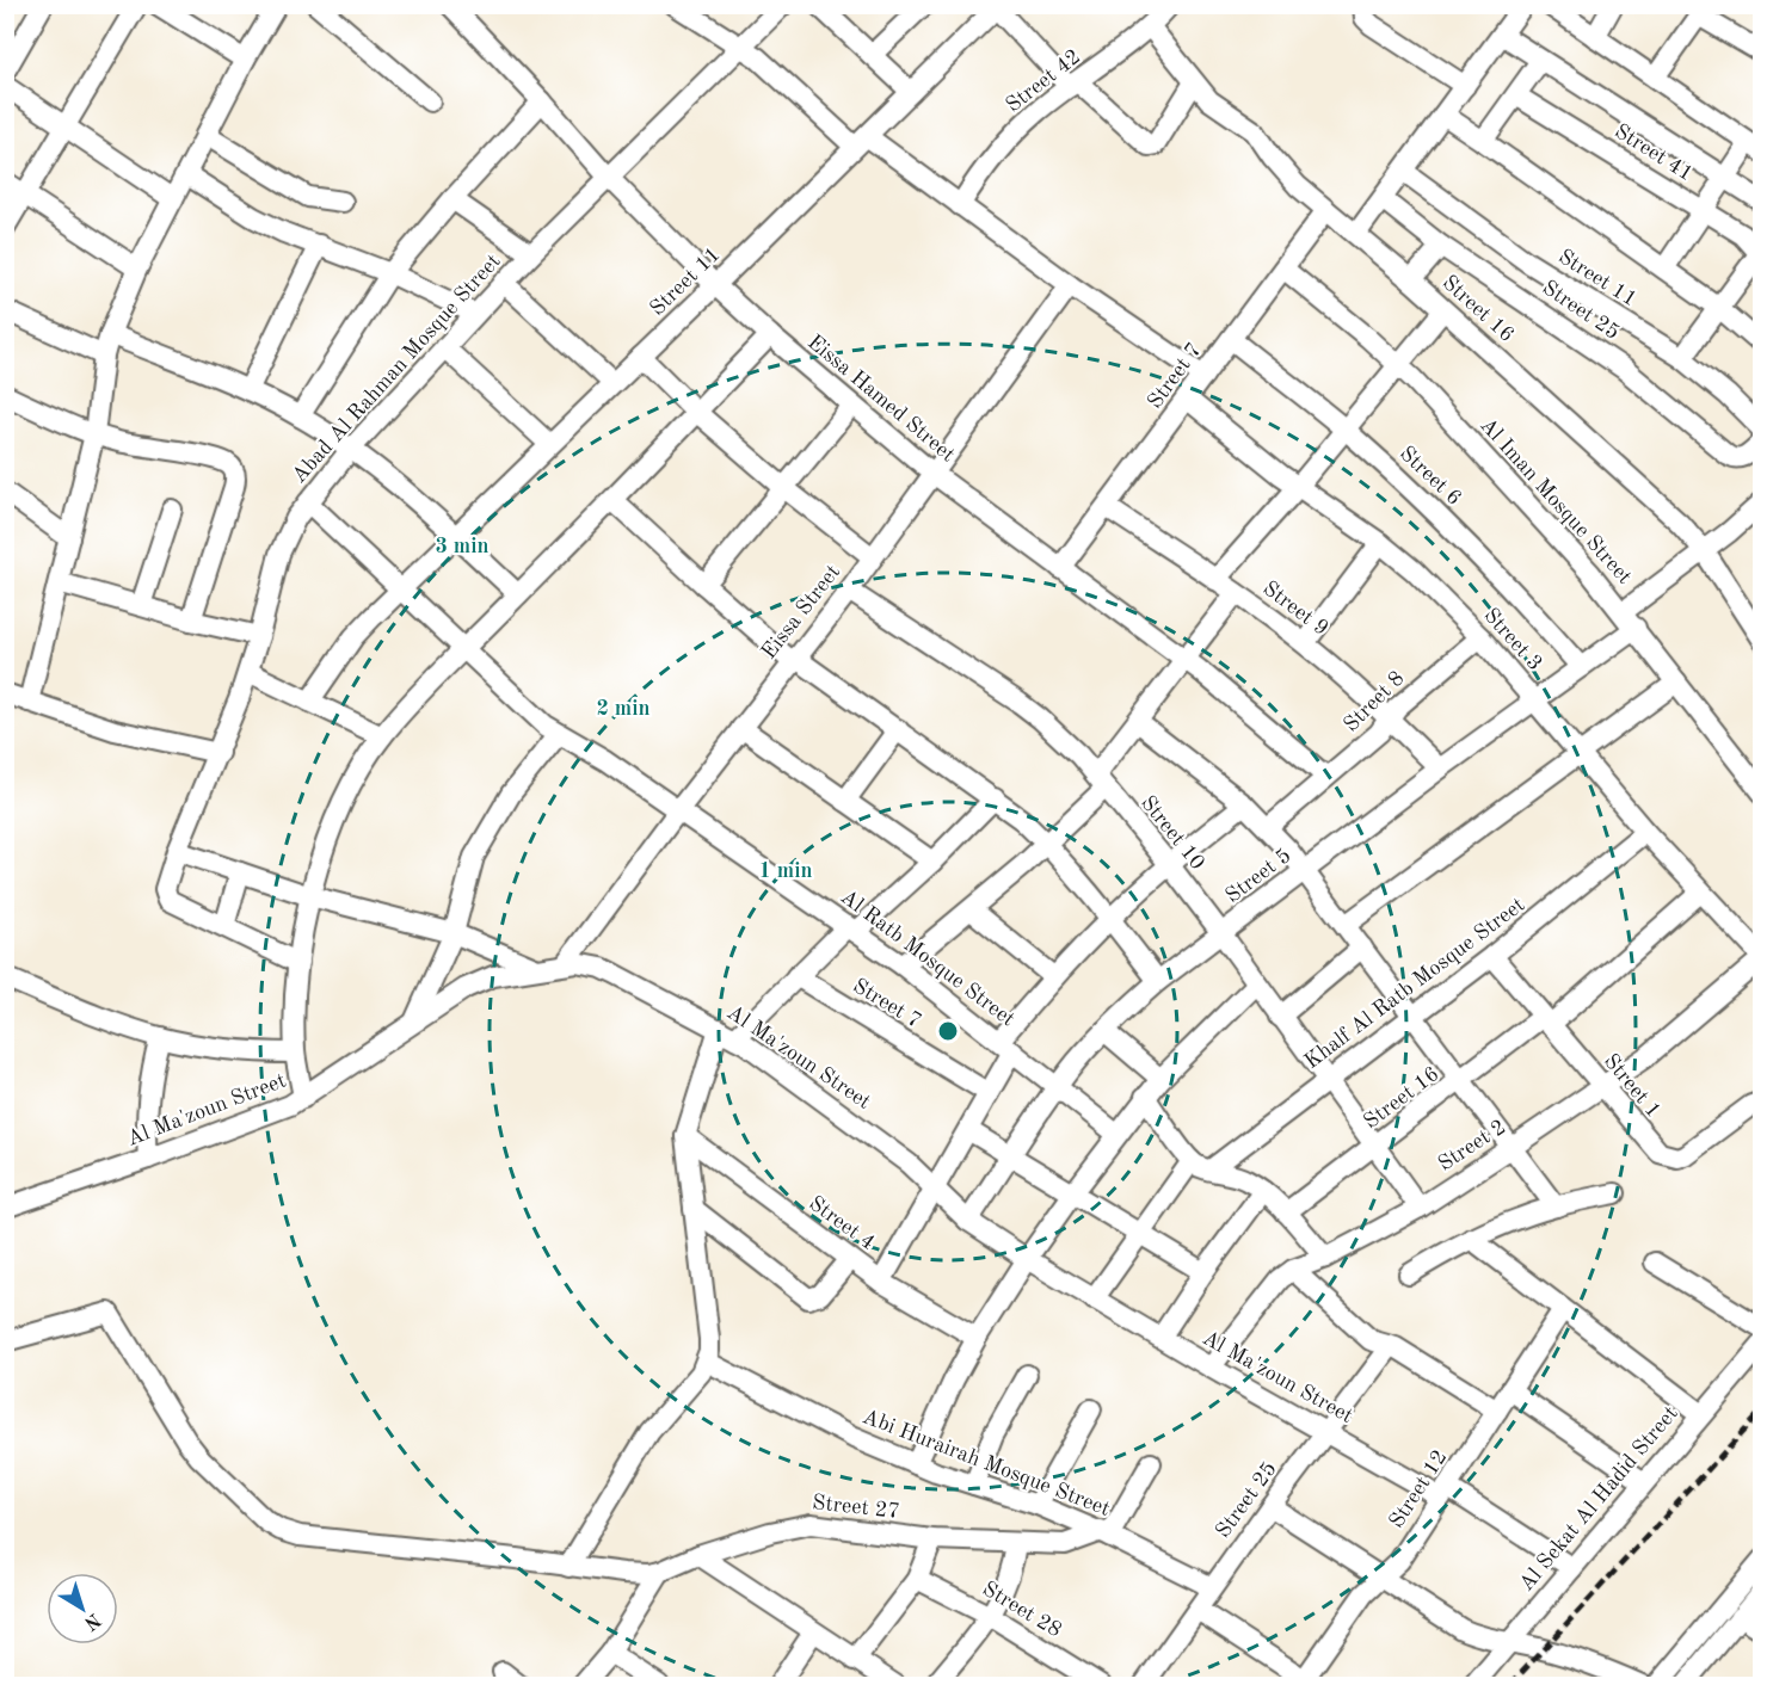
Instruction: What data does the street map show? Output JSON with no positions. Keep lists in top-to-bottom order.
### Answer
{
  "streets": {
    "street": [
      "Street 42",
      "Street 41",
      "Street 11",
      "Street 16",
      "Street 25",
      "Abad Al Rahman Mosque Street",
      "Street 7",
      "Eissa Hamed Street",
      "Street 6",
      "Al Iman Mosque Street",
      "Street 9",
      "Eissa Street",
      "Street 3",
      "Street 8",
      "Street 10",
      "Street 5",
      "Al Ratb Mosque Street",
      "Khalf Al Ratb Mosque Street",
      "Al Ma'zoun Street",
      "Street 1",
      "Street 2",
      "Street 4",
      "Abi Hurairah Mosque Street",
      "Street 12",
      "Al Sekat Al Hadid Street",
      "Street 27",
      "Street 28"
    ]
  },
  "crossings": [
    ["Street 42", "Street 16"],
    ["Street 11", "Eissa Hamed Street"],
    ["Street 11", "Al Ratb Mosque Street"],
    ["Street 16", "Street 7"],
    ["Street 16", "Street 3"],
    ["Street 16", "Street 10"],
    ["Street 16", "Street 5"],
    ["Street 16", "Street 1"],
    ["Street 25", "Al Ma'zoun Street"],
    ["Street 25", "Abi Hurairah Mosque Street"],
    ["Abad Al Rahman Mosque Street", "Eissa Hamed Street"],
    ["Abad Al Rahman Mosque Street", "Al Ratb Mosque Street"],
    ["Street 7", "Eissa Hamed Street"],
    ["Street 7", "Street 6"],
    ["Street 7", "Al Iman Mosque Street"],
    ["Street 7", "Street 9"],
    ["Street 7", "Street 3"],
    ["Eissa Hamed Street", "Eissa Street"],
    ["Eissa Hamed Street", "Street 8"],
    ["Street 6", "Street 5"],
    ["Al Iman Mosque Street", "Street 5"],
    ["Street 9", "Street 8"],
    ["Street 9", "Street 5"],
    ["Eissa Street", "Street 10"],
    ["Eissa Street", "Al Ratb Mosque Street"],
    ["Eissa Street", "Al Ma'zoun Street"],
    ["Street 3", "Street 8"],
    ["Street 3", "Street 5"],
    ["Street 3", "Khalf Al Ratb Mosque Street"],
    ["Street 3", "Street 2"],
    ["Street 10", "Street 5"],
    ["Street 10", "Khalf Al Ratb Mosque Street"],
    ["Street 10", "Street 2"],
    ["Street 5", "Al Ratb Mosque Street"],
    ["Street 5", "Al Ma'zoun Street"],
    ["Khalf Al Ratb Mosque Street", "Street 1"],
    ["Al Ma'zoun Street", "Street 2"],
    ["Al Ma'zoun Street", "Street 12"],
    ["Al Ma'zoun Street", "Al Sekat Al Hadid Street"],
    ["Street 1", "Street 2"],
    ["Abi Hurairah Mosque Street", "Street 27"]
  ],
  "north": "bottom right",
  "rings": ["3 min", "2 min", "1 min"]
}
